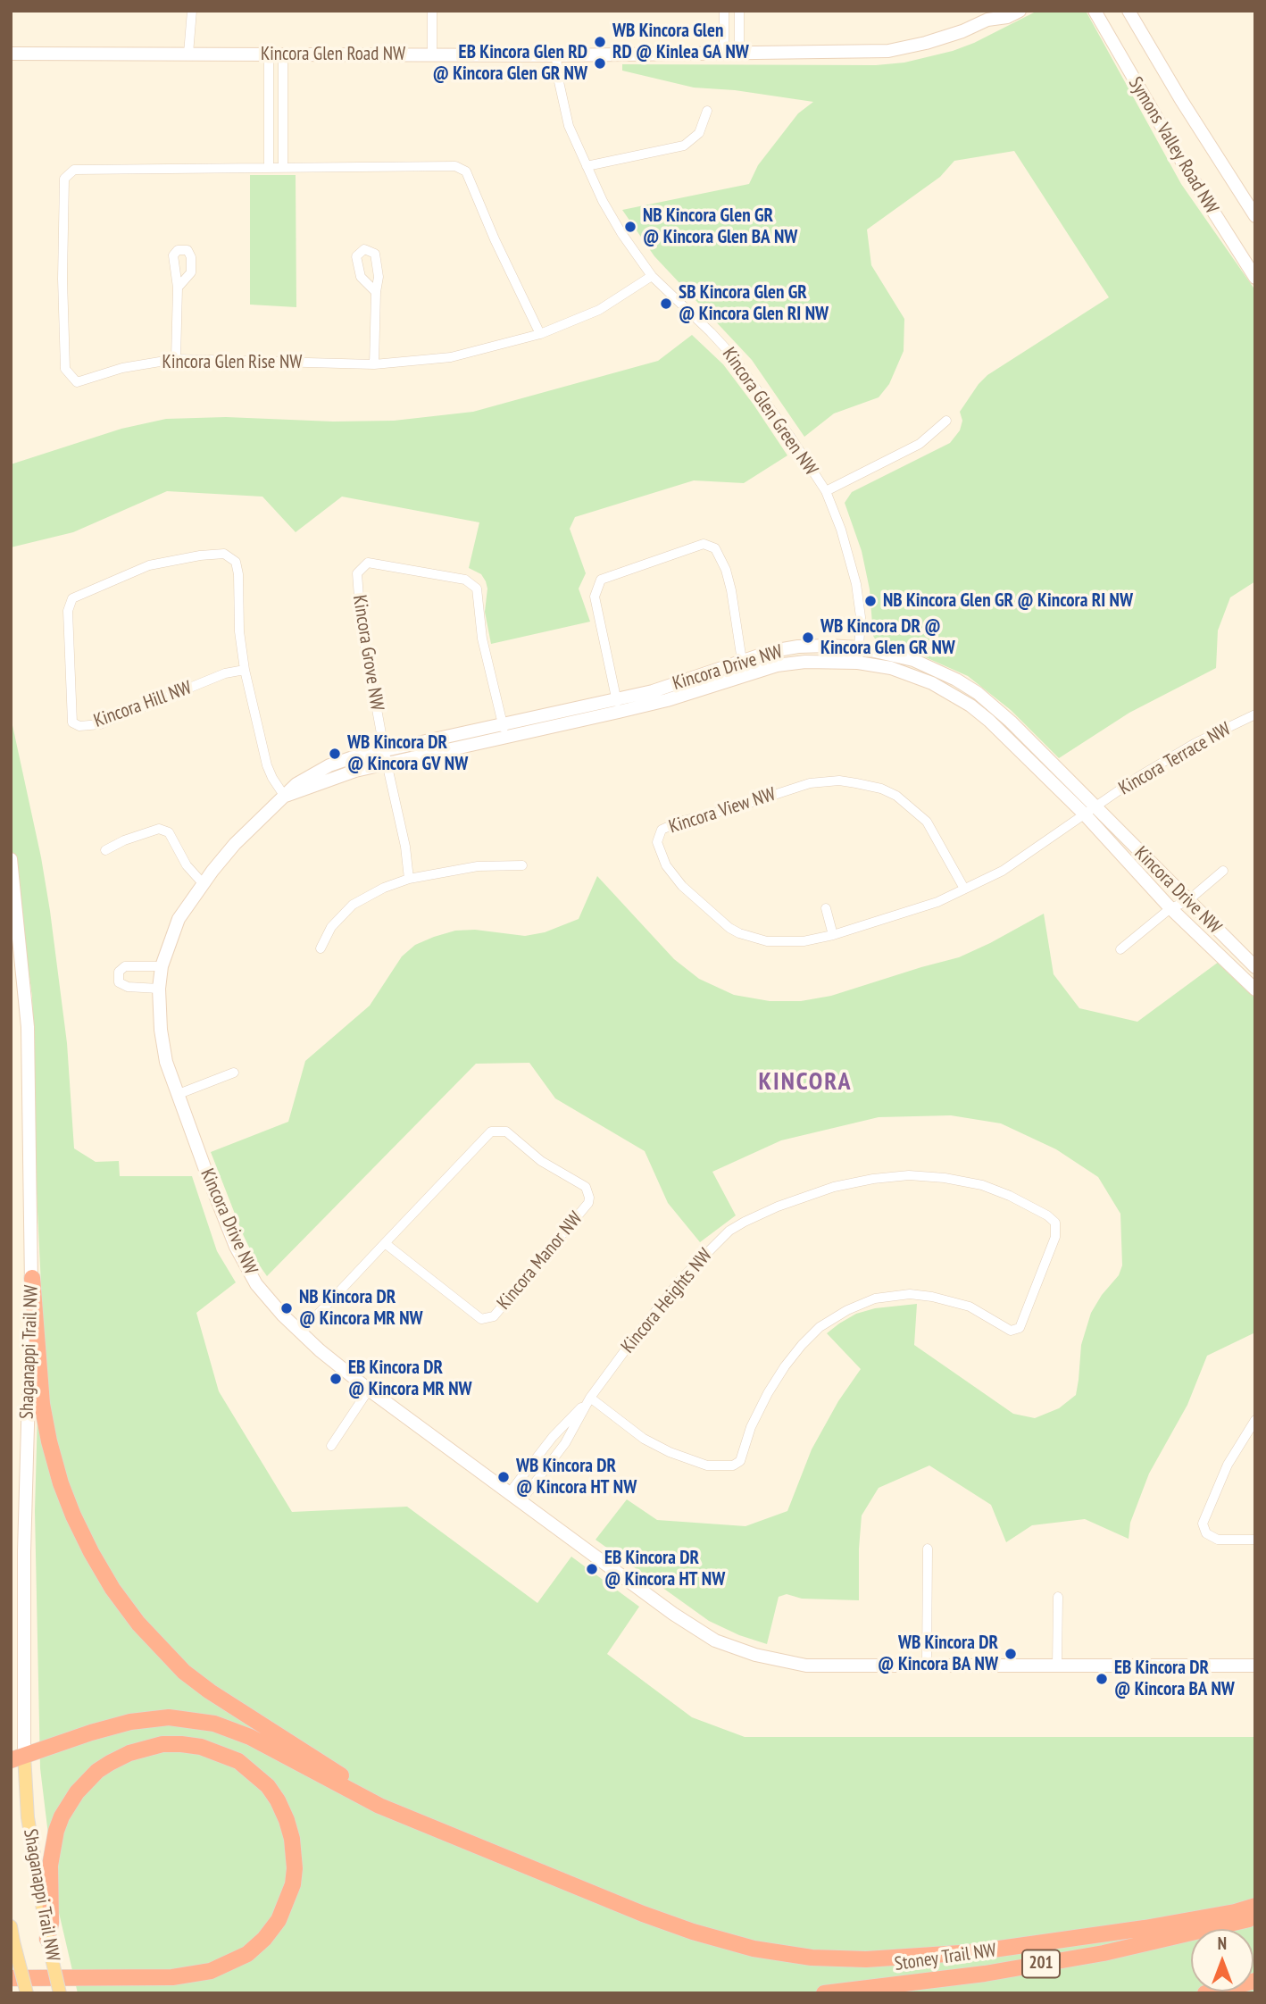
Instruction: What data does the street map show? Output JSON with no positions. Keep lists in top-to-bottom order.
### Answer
{
  "streets": {
    "highway": ["Stoney Trail NW", "201"],
    "main road": ["Shaganappi Trail NW"],
    "street": [
      "Kincora Glen Road NW",
      "Symons Valley Road NW",
      "Kincora Glen Rise NW",
      "Kincora Glen Green NW",
      "Kincora Grove NW",
      "Kincora Drive NW",
      "Kincora Hill NW",
      "Kincora Terrace NW",
      "Kincora View NW",
      "Kincora Manor NW",
      "Kincora Heights NW"
    ]
  },
  "crossings": [
    ["Kincora Glen Road NW", "Kincora Glen Green NW"],
    ["Kincora Glen Rise NW", "Kincora Glen Green NW"],
    ["Kincora Glen Green NW", "Kincora Drive NW"],
    ["Kincora Grove NW", "Kincora Drive NW"],
    ["Kincora Drive NW", "Kincora Hill NW"],
    ["Kincora Drive NW", "Kincora Terrace NW"],
    ["Kincora Drive NW", "Kincora View NW"],
    ["Kincora Drive NW", "Kincora Manor NW"],
    ["Kincora Drive NW", "Kincora Heights NW"],
    ["Kincora Terrace NW", "Kincora View NW"]
  ],
  "districts": ["KINCORA"],
  "places": [
    "WB Kincora Glen RD @ Kinlea GA NW",
    "EB Kincora Glen RD @ Kincora Glen GR NW",
    "NB Kincora Glen GR @ Kincora Glen BA NW",
    "SB Kincora Glen GR @ Kincora Glen RI NW",
    "NB Kincora Glen GR @ Kincora RI NW",
    "WB Kincora DR @ Kincora Glen GR NW",
    "WB Kincora DR @ Kincora GV NW",
    "NB Kincora DR @ Kincora MR NW",
    "EB Kincora DR @ Kincora MR NW",
    "WB Kincora DR @ Kincora HT NW",
    "EB Kincora DR @ Kincora HT NW",
    "WB Kincora DR @ Kincora BA NW",
    "EB Kincora DR @ Kincora BA NW"
  ],
  "north": "top"
}
